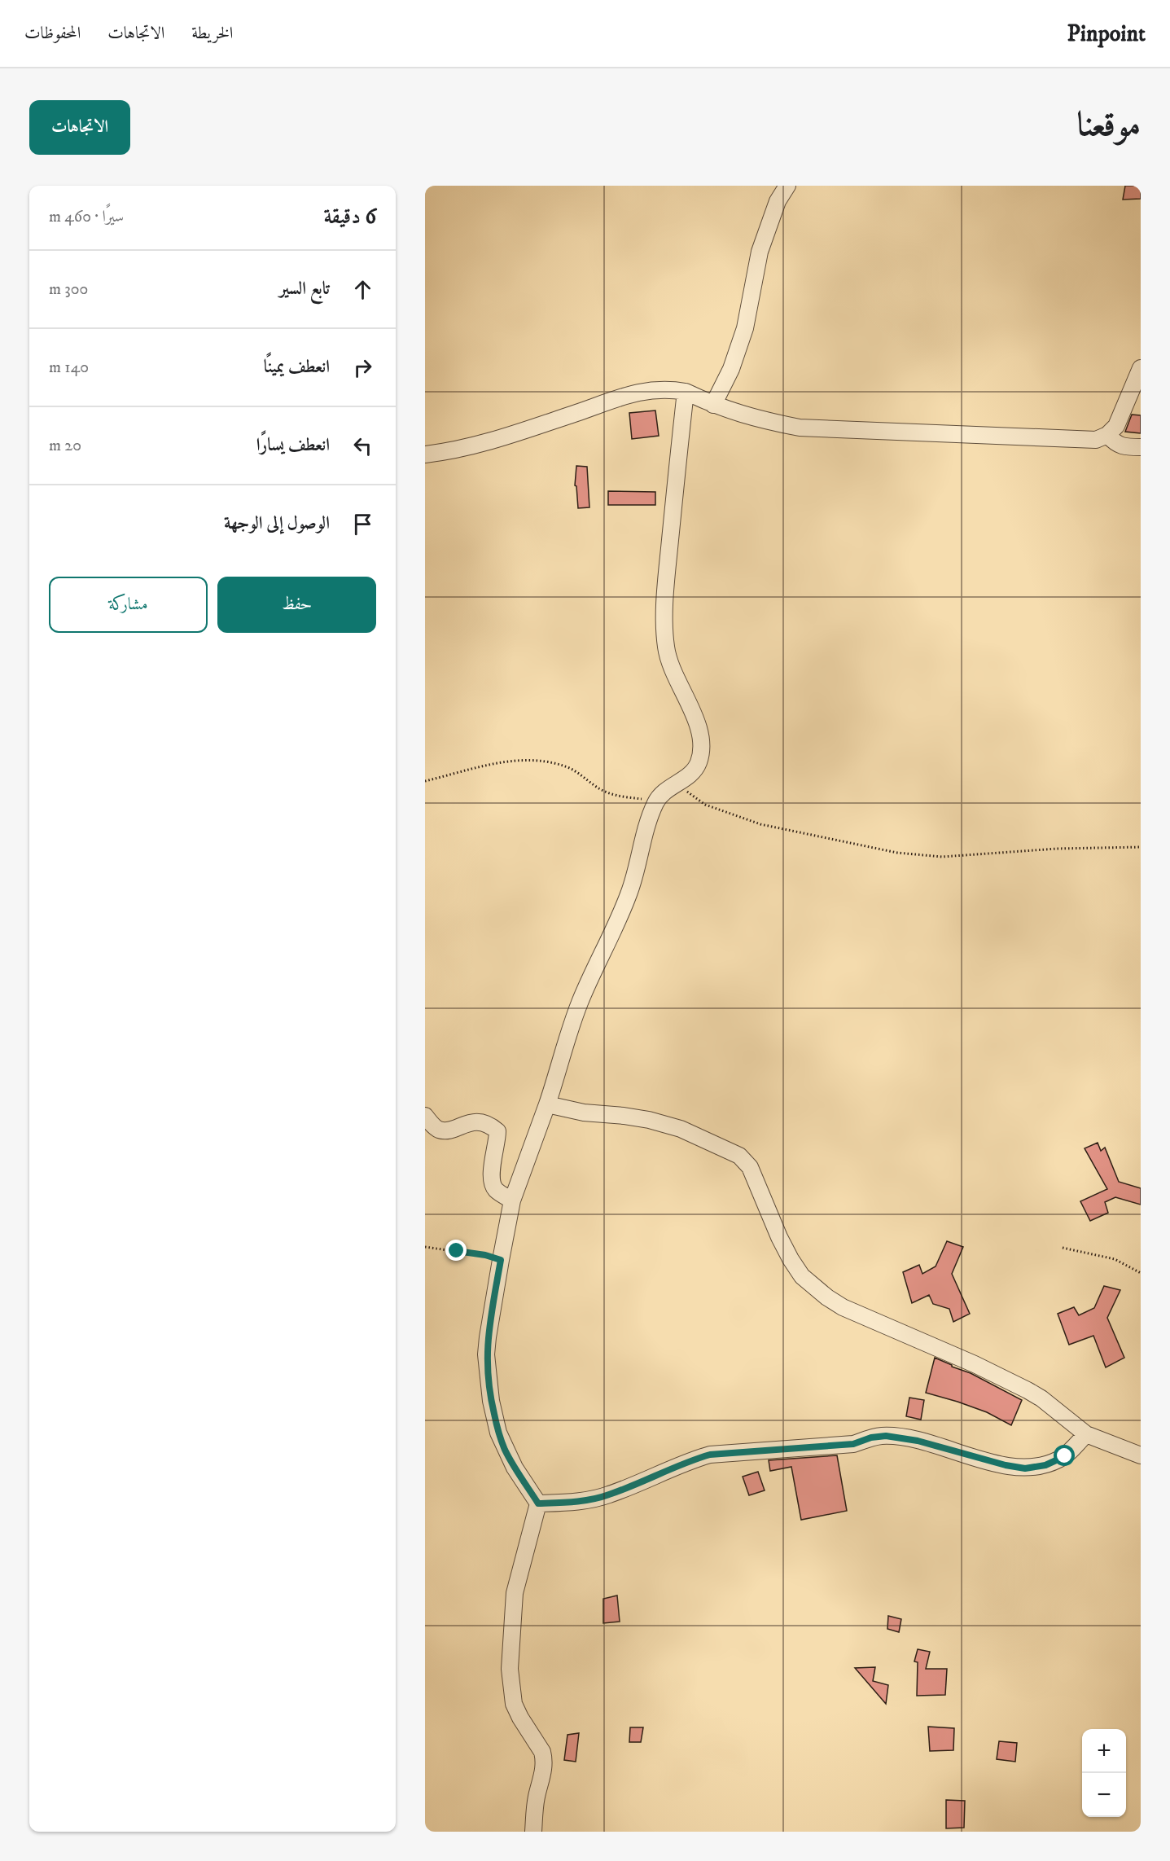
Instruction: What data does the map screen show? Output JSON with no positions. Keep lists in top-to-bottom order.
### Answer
{
  "page": {
    "header": "Pinpoint",
    "nav": ["الخريطة", "الاتجاهات", "المحفوظات"],
    "title": "موقعنا",
    "buttons": [
      "الاتجاهات",
      ["حفظ", "مشاركة"]
    ],
    "heading": ["6 دقيقة", "سيرًا · 460 m"],
    "list": [
      ["تابع السير", "300 m"],
      ["انعطف يمينًا", "140 m"],
      ["انعطف يسارًا", "20 m"],
      "الوصول إلى الوجهة"
    ],
    "map_buttons": ["+", "−"]
  }
}
